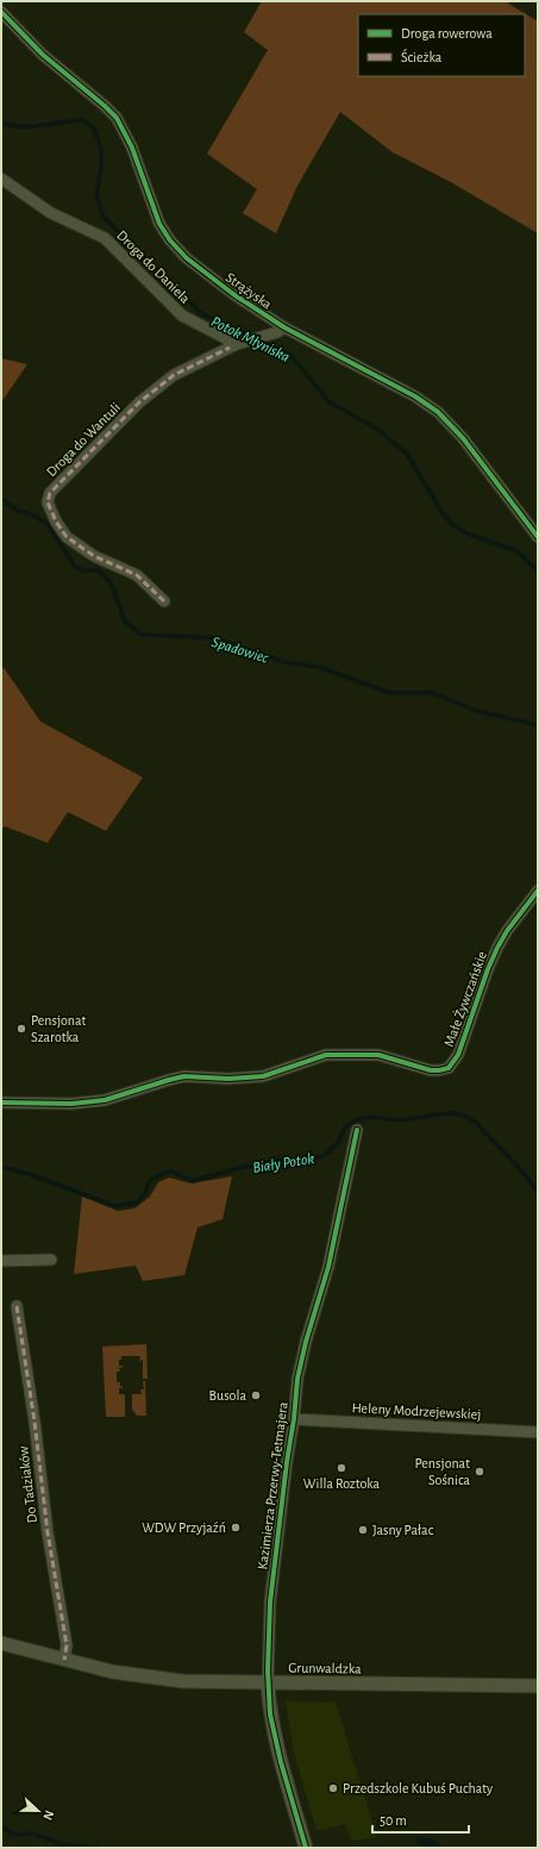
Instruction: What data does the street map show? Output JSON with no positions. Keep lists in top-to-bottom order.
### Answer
{
  "streets": {
    "street": [
      "Droga do Daniela",
      "Strążyska",
      "Droga do Wantuli",
      "Małe Żywczańskie",
      "Heleny Modrzejewskiej",
      "Do Tadziaków",
      "Kazimierza Przerwy-Tetmajera",
      "Grunwaldzka"
    ]
  },
  "crossings": [
    ["Droga do Daniela", "Droga do Wantuli"],
    ["Strążyska", "Droga do Wantuli"],
    ["Heleny Modrzejewskiej", "Kazimierza Przerwy-Tetmajera"],
    ["Do Tadziaków", "Grunwaldzka"],
    ["Kazimierza Przerwy-Tetmajera", "Grunwaldzka"]
  ],
  "water": ["Potok Młyniska", "Spadowiec", "Biały Potok"],
  "places": [
    "Pensjonat Szarotka",
    "Busola",
    "Willa Roztoka",
    "Pensjonat Sośnica",
    "WDW Przyjaźń",
    "Jasny Pałac",
    "Przedszkole Kubuś Puchaty"
  ],
  "legend": ["Droga rowerowa", "Ścieżka"],
  "scale_bar": "50 m",
  "north": "right"
}
